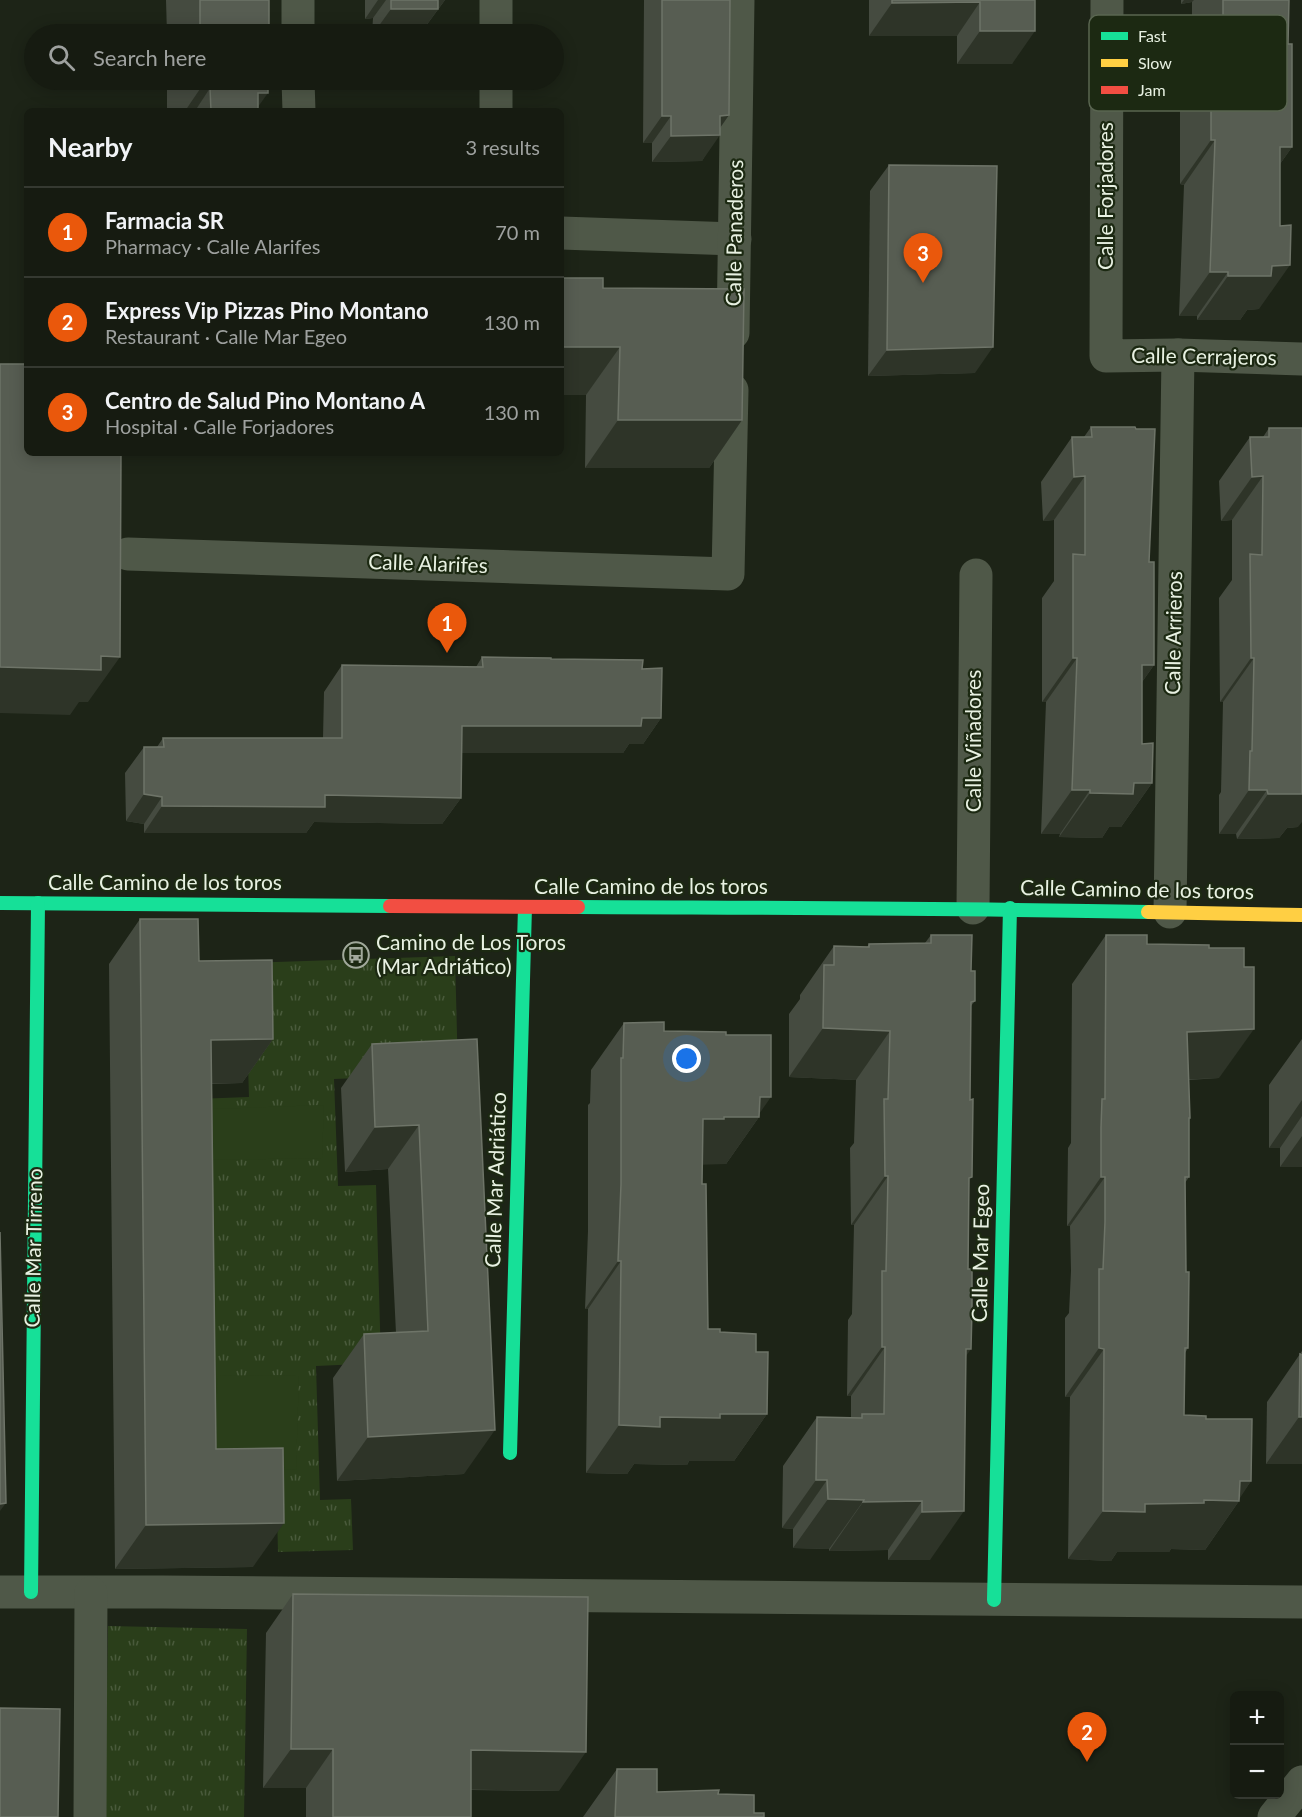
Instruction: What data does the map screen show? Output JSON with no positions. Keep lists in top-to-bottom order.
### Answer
{
  "streets": {
    "street": [
      "Calle Forjadores",
      "Calle Panaderos",
      "Calle Cerrajeros",
      "Calle Alarifes",
      "Calle Arrieros",
      "Calle Viñadores",
      "Calle Camino de los toros",
      "Calle Mar Adriático",
      "Calle Mar Tirreno",
      "Calle Mar Egeo"
    ]
  },
  "crossings": [
    ["Calle Forjadores", "Calle Cerrajeros"],
    ["Calle Panaderos", "Calle Alarifes"],
    ["Calle Cerrajeros", "Calle Arrieros"],
    ["Calle Arrieros", "Calle Camino de los toros"],
    ["Calle Viñadores", "Calle Camino de los toros"],
    ["Calle Camino de los toros", "Calle Mar Adriático"],
    ["Calle Camino de los toros", "Calle Mar Tirreno"],
    ["Calle Camino de los toros", "Calle Mar Egeo"]
  ],
  "places": {
    "bus stop": ["Camino de Los Toros (Mar Adriático)"]
  },
  "legend": ["Fast", "Slow", "Jam"],
  "page": {
    "search": "Search here",
    "heading": ["Nearby", "3 results"],
    "list": [
      {
        "mark": "1",
        "name": "Farmacia SR",
        "note": "Pharmacy · Calle Alarifes",
        "value": "70 m"
      },
      {
        "mark": "2",
        "name": "Express Vip Pizzas Pino Montano",
        "note": "Restaurant · Calle Mar Egeo",
        "value": "130 m"
      },
      {
        "mark": "3",
        "name": "Centro de Salud Pino Montano A",
        "note": "Hospital · Calle Forjadores",
        "value": "130 m"
      }
    ],
    "pins": ["3", "1", "2"],
    "map_buttons": ["+", "−"]
  }
}
